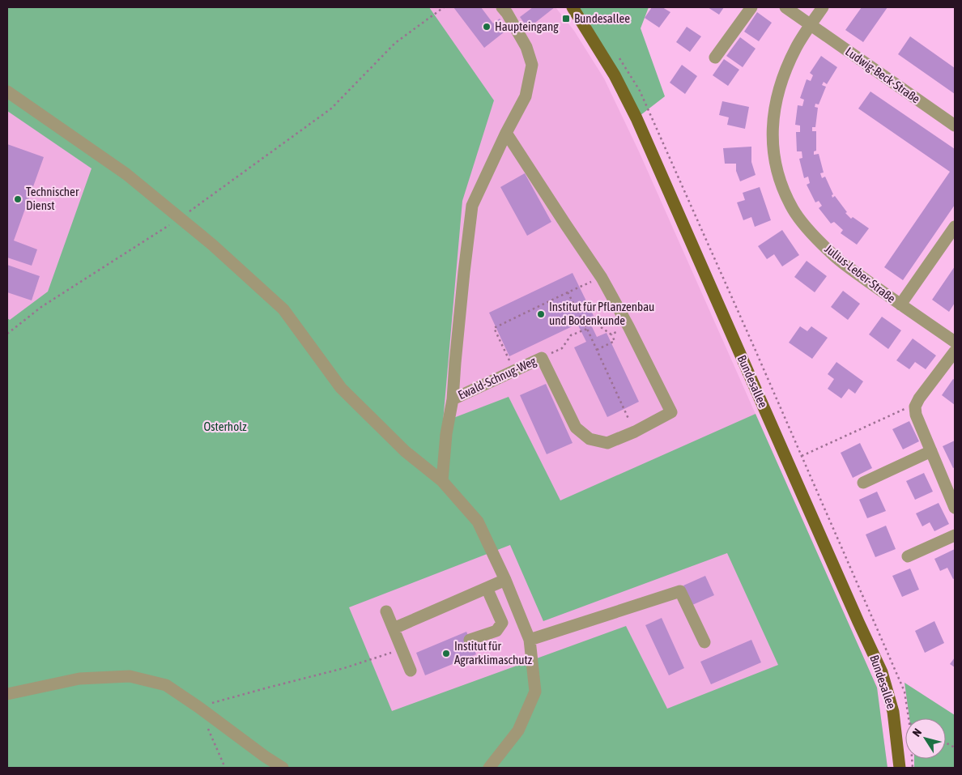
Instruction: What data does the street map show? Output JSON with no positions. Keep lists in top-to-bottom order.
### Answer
{
  "streets": {
    "main road": ["Bundesallee"],
    "street": ["Ludwig-Beck-Straße", "Julius-Leber-Straße", "Ewald-Schnug-Weg"]
  },
  "crossings": [
    ["Ludwig-Beck-Straße", "Julius-Leber-Straße"]
  ],
  "parks": ["Osterholz"],
  "places": {
    "transit": ["Bundesallee"],
    "other": [
      "Haupteingang",
      "Technischer Dienst",
      "Institut für Pflanzenbau und Bodenkunde",
      "Institut für Agrarklimaschutz"
    ]
  },
  "north": "top left"
}
